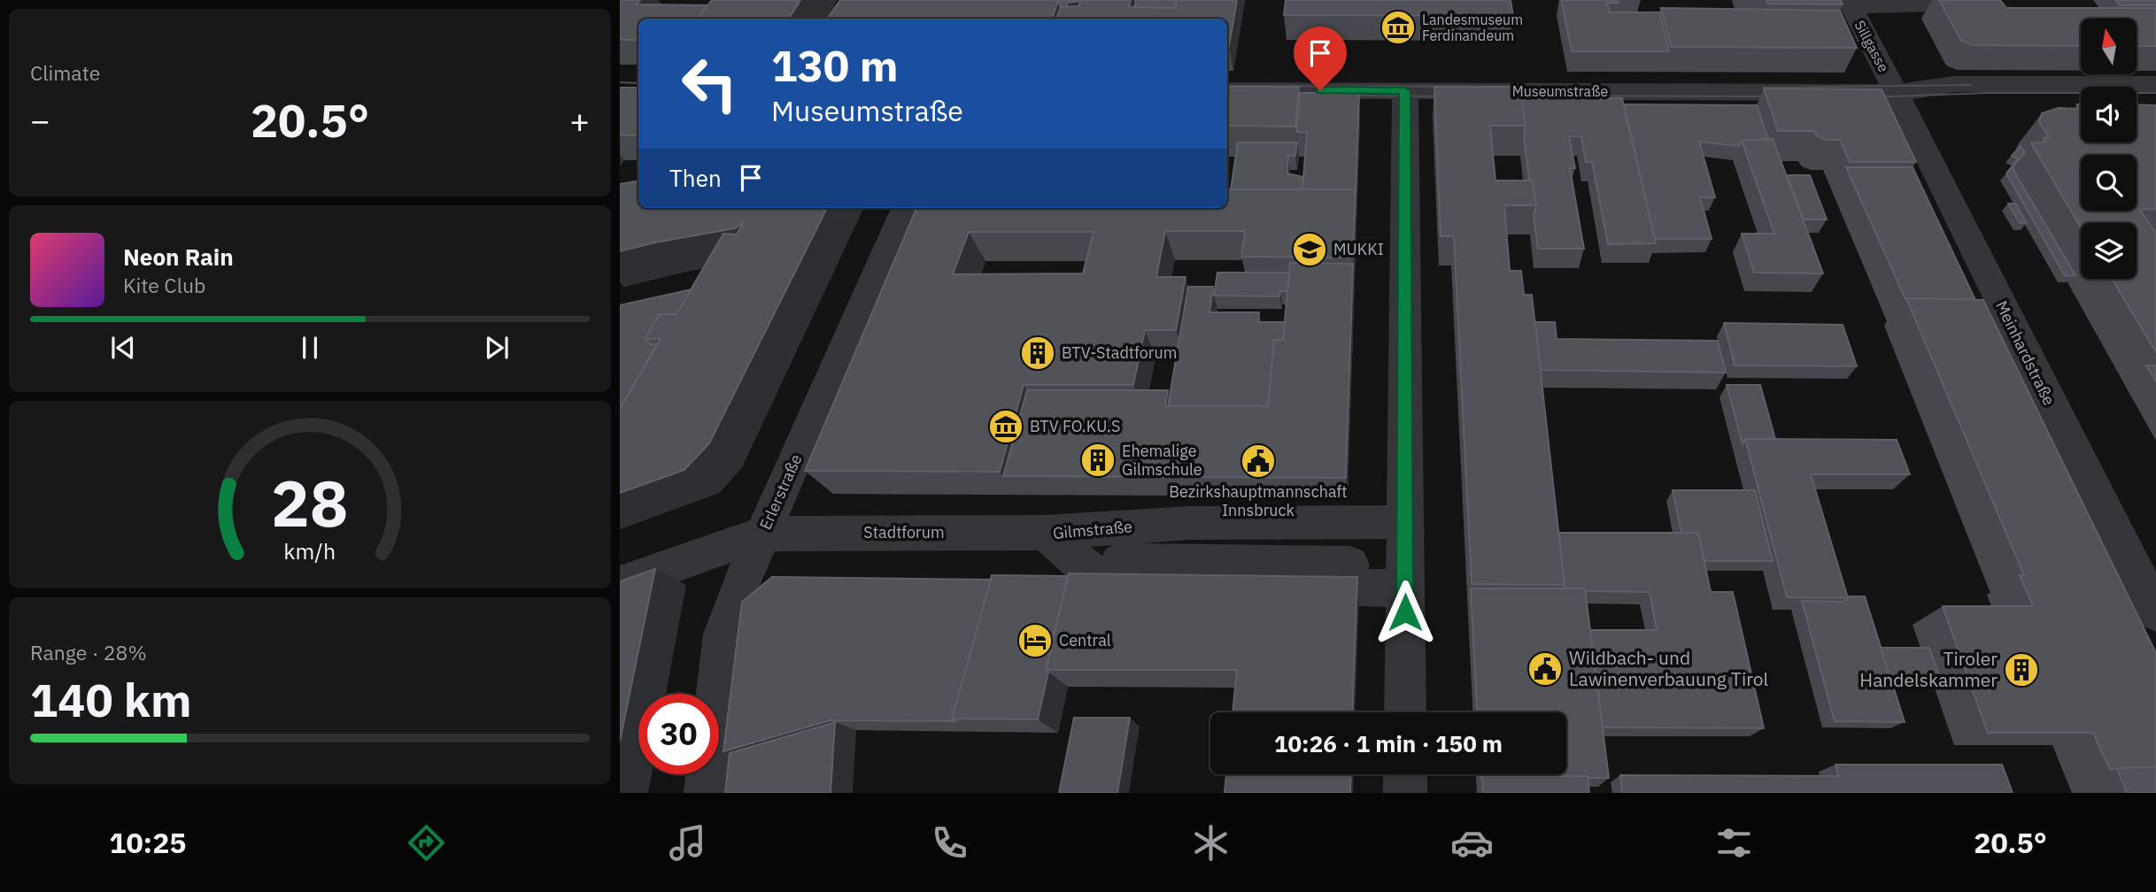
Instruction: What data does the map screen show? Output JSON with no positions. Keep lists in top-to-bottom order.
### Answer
{
  "streets": {
    "street": [
      "Sillgasse",
      "Museumstraße",
      "Meinhardstraße",
      "Erlerstraße",
      "Gilmstraße",
      "Stadtforum"
    ]
  },
  "crossings": [
    ["Sillgasse", "Museumstraße"],
    ["Sillgasse", "Meinhardstraße"],
    ["Museumstraße", "Meinhardstraße"],
    ["Erlerstraße", "Stadtforum"],
    ["Gilmstraße", "Stadtforum"]
  ],
  "places": {
    "museum": ["Landesmuseum Ferdinandeum", "BTV FO.KU.S"],
    "school or university": ["MUKKI"],
    "building": ["BTV-Stadtforum", "Ehemalige Gilmschule", "Tiroler Handelskammer"],
    "public building": ["Bezirkshauptmannschaft Innsbruck", "Wildbach- und Lawinenverbauung Tirol"],
    "hotel": ["Central"]
  },
  "north": "top",
  "page": {
    "tile": [
      "Climate",
      ["Range · 28%", "140 km"]
    ],
    "turn": ["130 m", "Museumstraße"],
    "heat": ["−", "20.5°", "+"],
    "then": "Then",
    "song": ["Neon Rain", "Kite Club"],
    "limit": "30",
    "trip": "10:26 · 1 min · 150 m",
    "tabs": ["10:25", "20.5°"],
    "gauge": ["28", "km/h"]
  }
}
